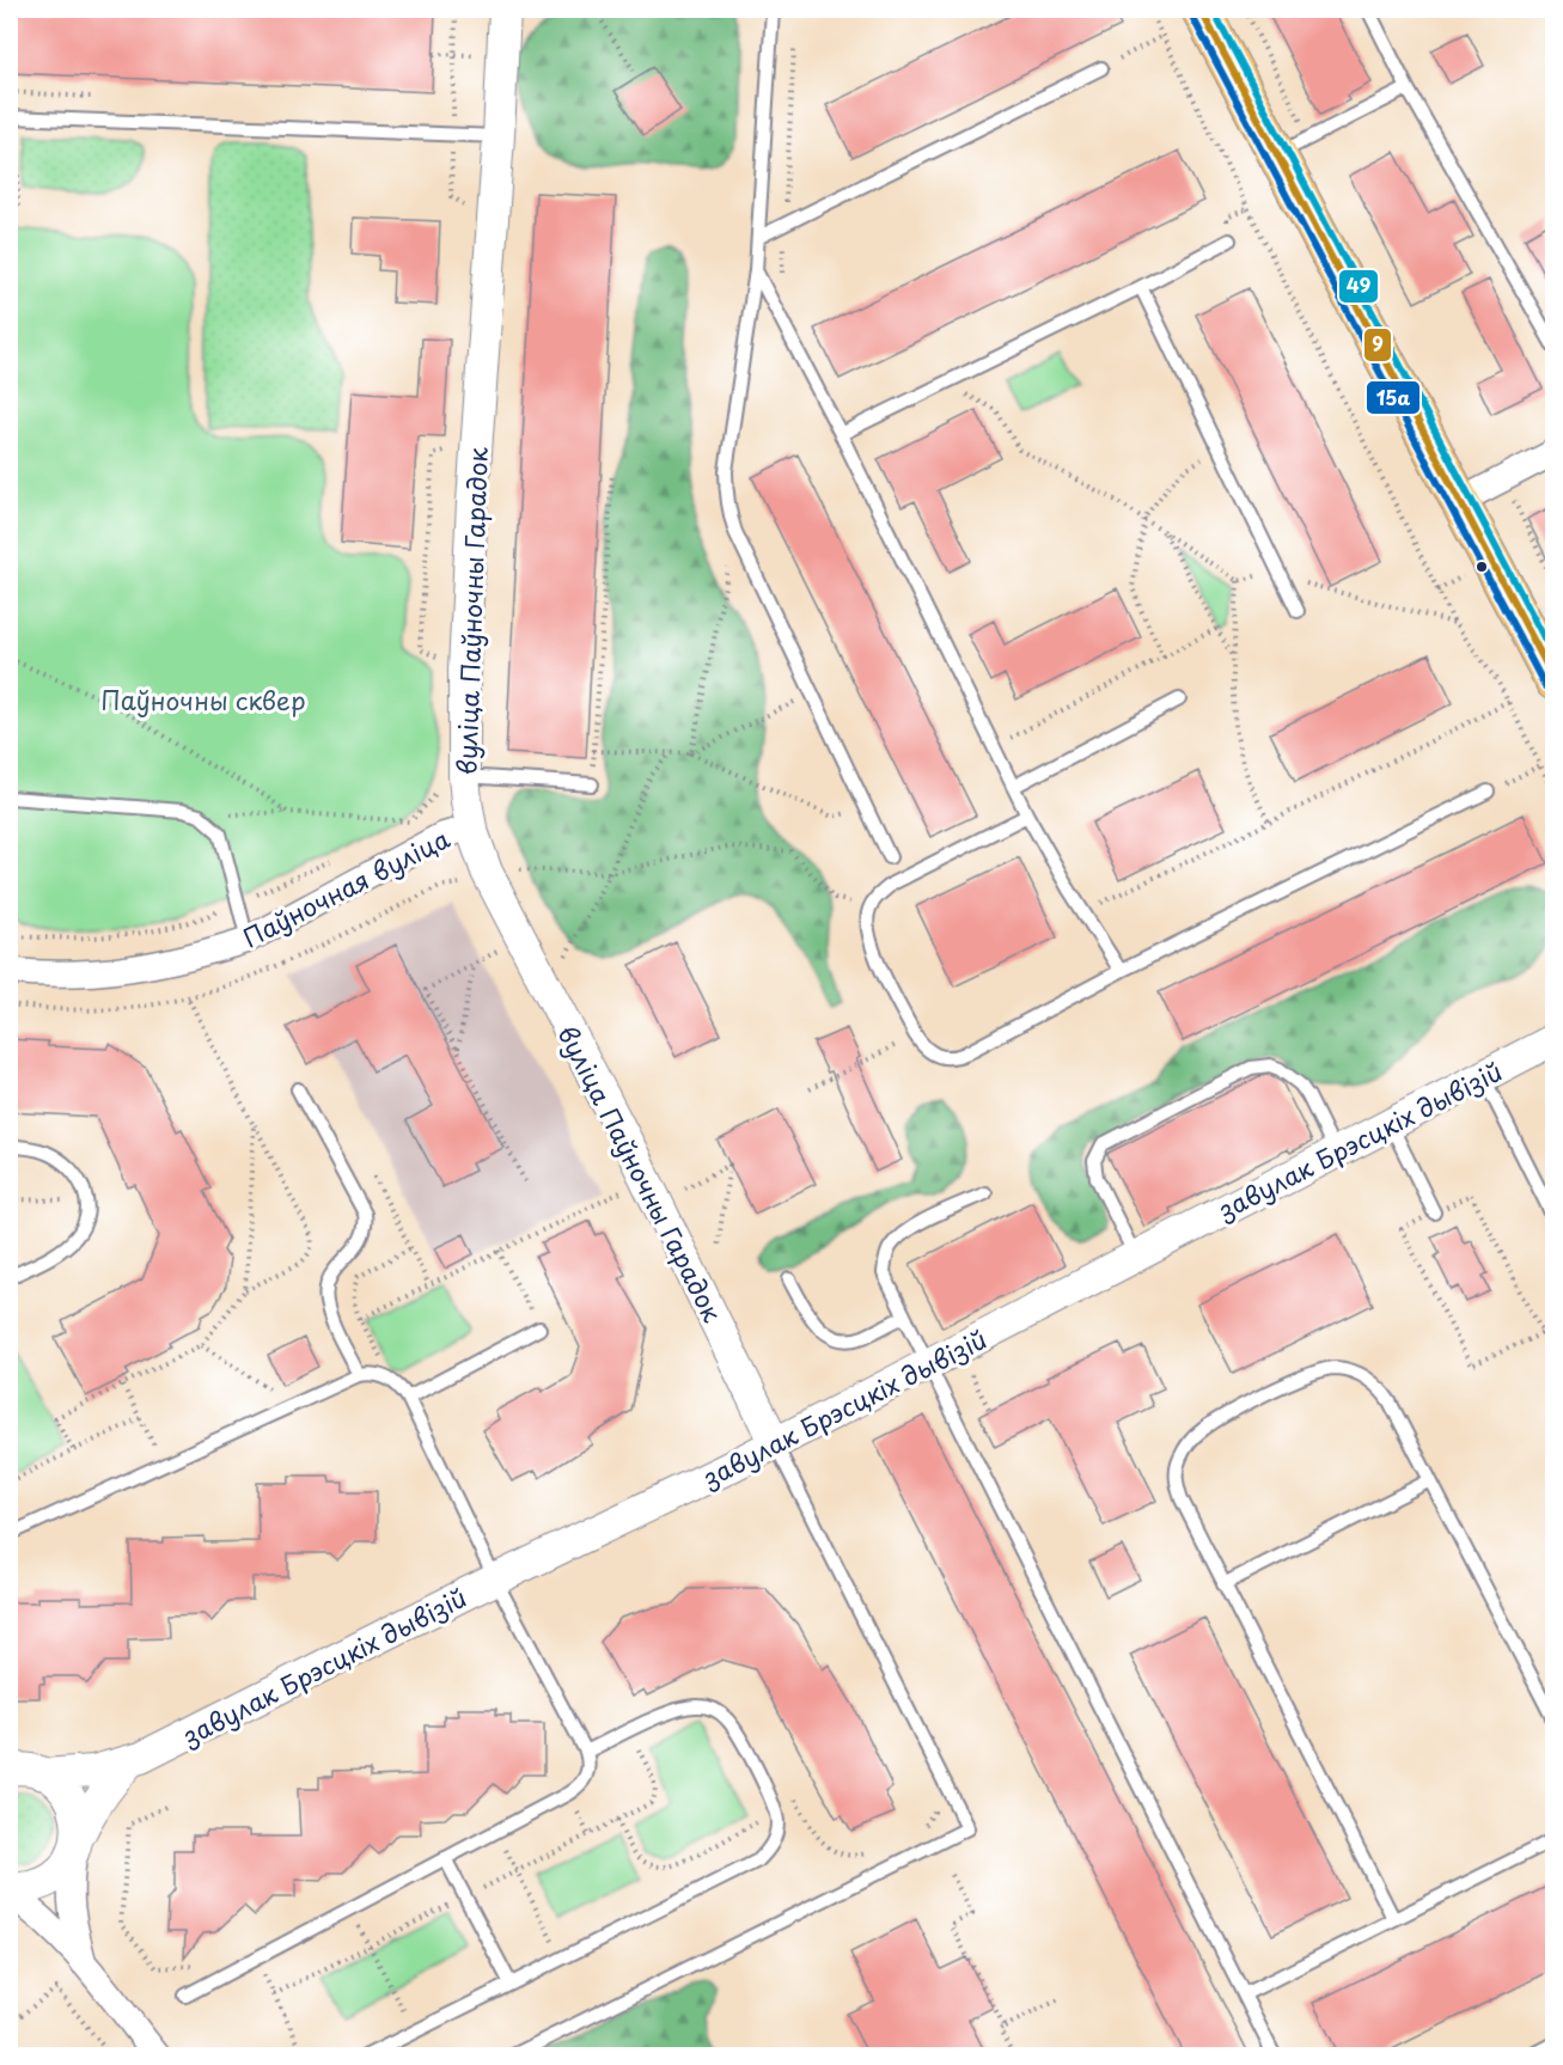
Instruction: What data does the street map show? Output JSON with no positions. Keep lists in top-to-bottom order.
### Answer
{
  "streets": {
    "street": ["вуліца Паўночны Гарадок", "Паўночная вуліца", "завулак Брэсцкіх дывізій"]
  },
  "crossings": [
    ["вуліца Паўночны Гарадок", "Паўночная вуліца"],
    ["вуліца Паўночны Гарадок", "завулак Брэсцкіх дывізій"]
  ],
  "parks": ["Паўночны сквер"],
  "lines": ["transit line 9", "transit line 49", "transit line 15а"]
}
